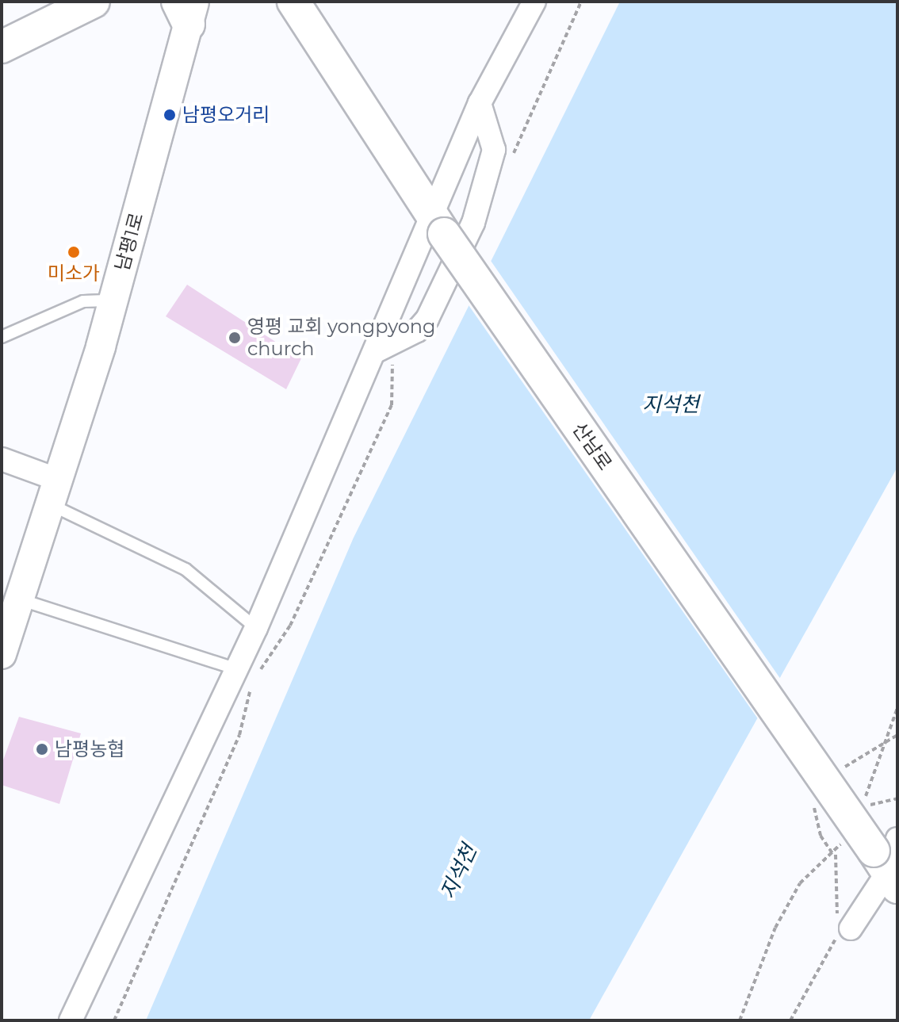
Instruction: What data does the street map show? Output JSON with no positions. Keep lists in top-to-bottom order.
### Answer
{
  "streets": {
    "main road": ["산남로"],
    "street": ["남평1로"]
  },
  "water": ["지석천"],
  "places": [
    "남평오거리",
    "미소가",
    "영평 교회 yongpyong church",
    "남평농협"
  ]
}
